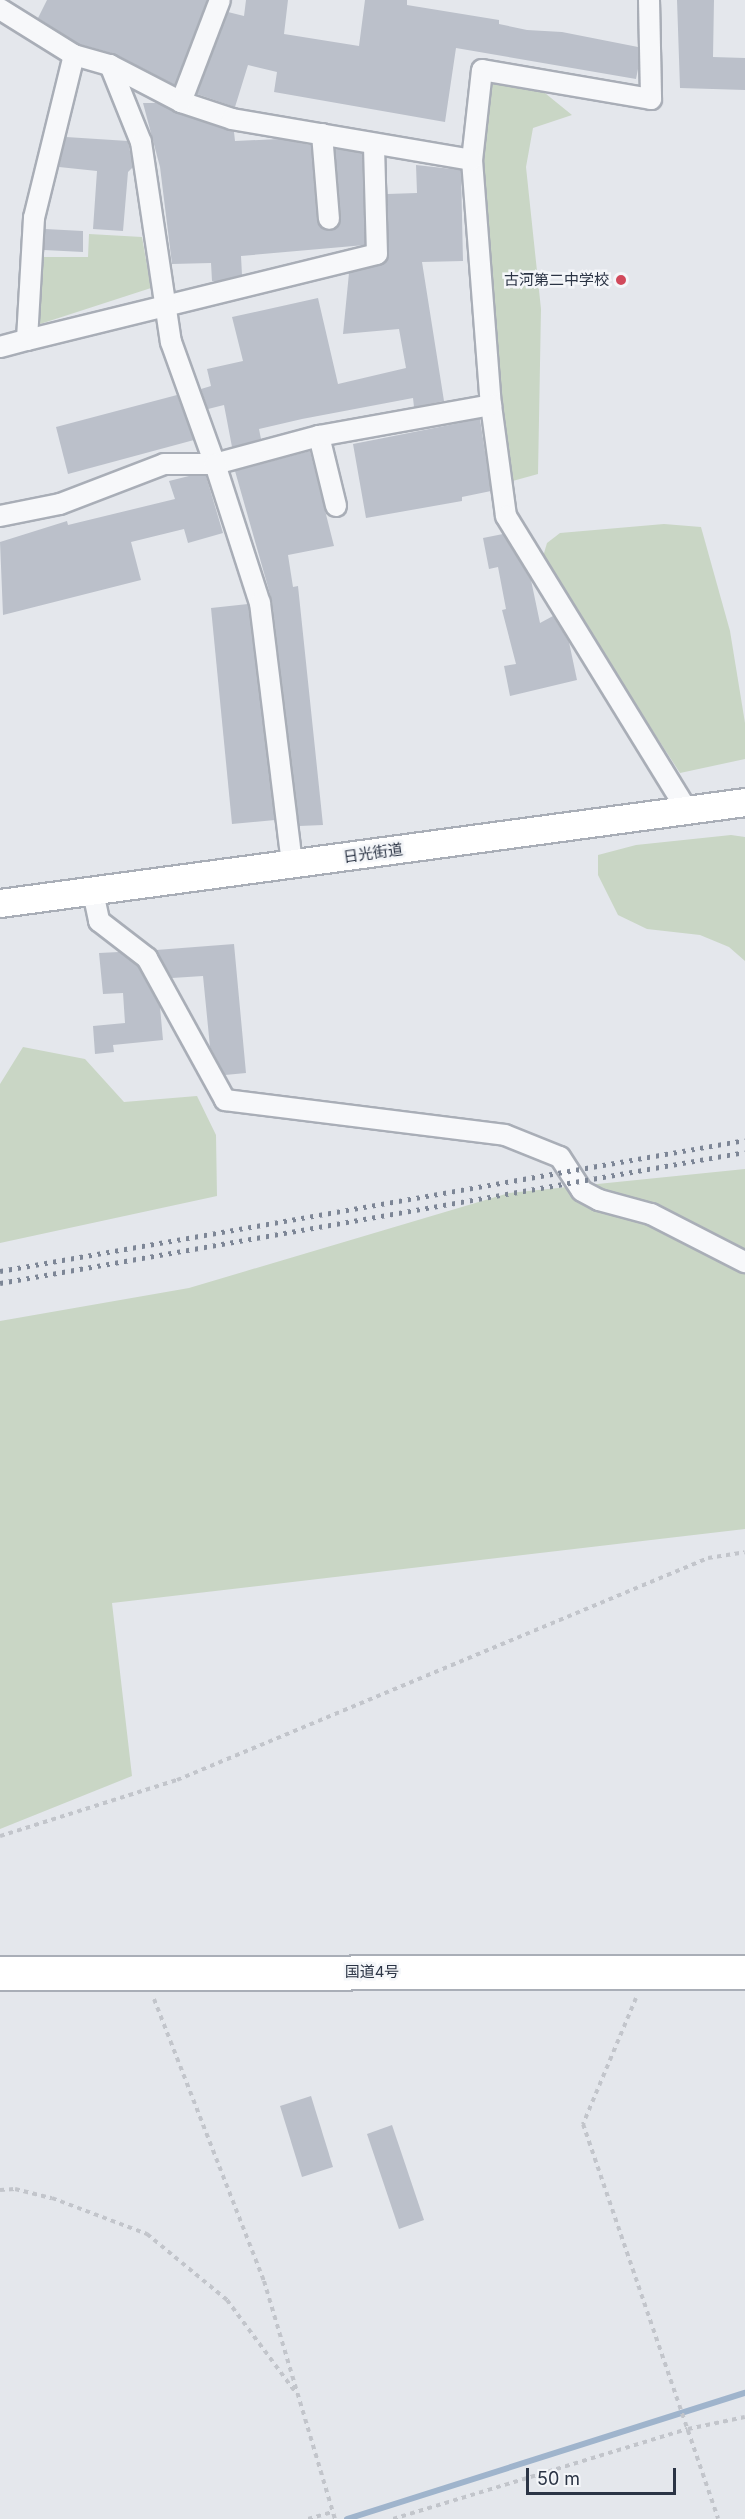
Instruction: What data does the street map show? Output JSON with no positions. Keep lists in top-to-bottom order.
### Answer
{
  "streets": {
    "highway": ["国道4号"],
    "main road": ["日光街道"]
  },
  "places": ["古河第二中学校"],
  "scale_bar": "50 m"
}
